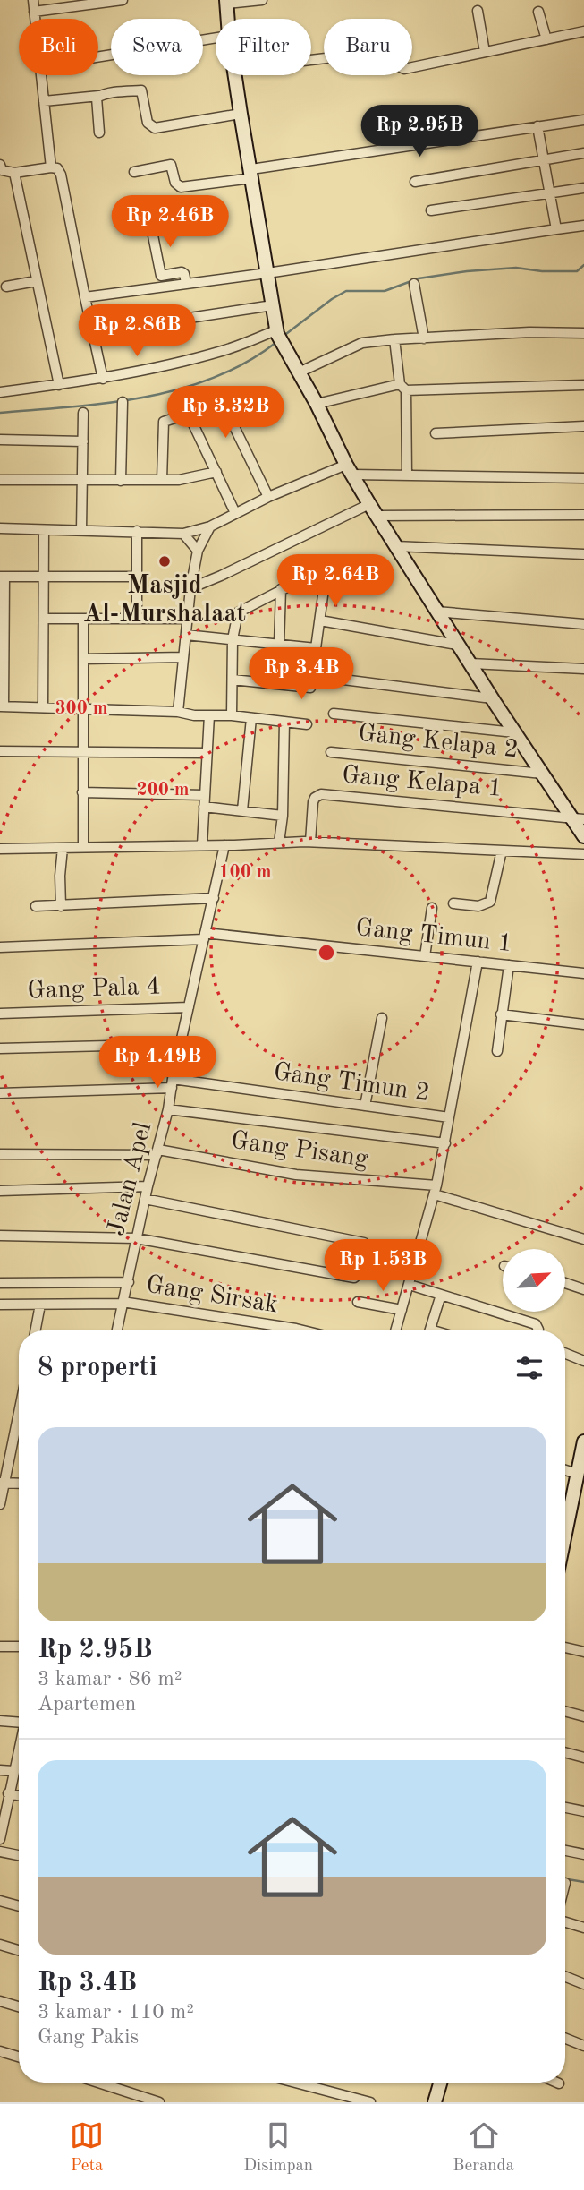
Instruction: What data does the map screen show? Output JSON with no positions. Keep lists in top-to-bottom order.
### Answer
{
  "streets": {
    "street": [
      "Gang Kelapa 2",
      "Gang Kelapa 1",
      "Gang Timun 1",
      "Gang Pala 4",
      "Gang Timun 2",
      "Gang Pisang",
      "Jalan Apel",
      "Gang Sirsak"
    ]
  },
  "crossings": [
    ["Gang Timun 1", "Gang Timun 2"],
    ["Gang Timun 1", "Jalan Apel"],
    ["Gang Pala 4", "Jalan Apel"],
    ["Gang Timun 2", "Gang Pisang"],
    ["Gang Timun 2", "Jalan Apel"],
    ["Gang Pisang", "Jalan Apel"],
    ["Jalan Apel", "Gang Sirsak"]
  ],
  "places": ["Masjid Al-Murshalaat"],
  "north": "top right",
  "page": {
    "chip": [
      "Beli",
      "Sewa",
      "Filter",
      "Baru"
    ],
    "price": [
      "Rp 2.95B",
      "Rp 2.46B",
      "Rp 2.86B",
      "Rp 3.32B",
      "Rp 2.64B",
      "Rp 3.4B",
      "Rp 4.49B",
      "Rp 1.53B"
    ],
    "heading": "8 properti",
    "list": [
      {
        "name": "Rp 2.95B",
        "note": "3 kamar · 86 m² · Apartemen"
      },
      {
        "name": "Rp 3.4B",
        "note": "3 kamar · 110 m² · Gang Pakis"
      }
    ],
    "tabs": ["Peta", "Disimpan", "Beranda"]
  },
  "rings": ["300 m", "200 m", "100 m"]
}
